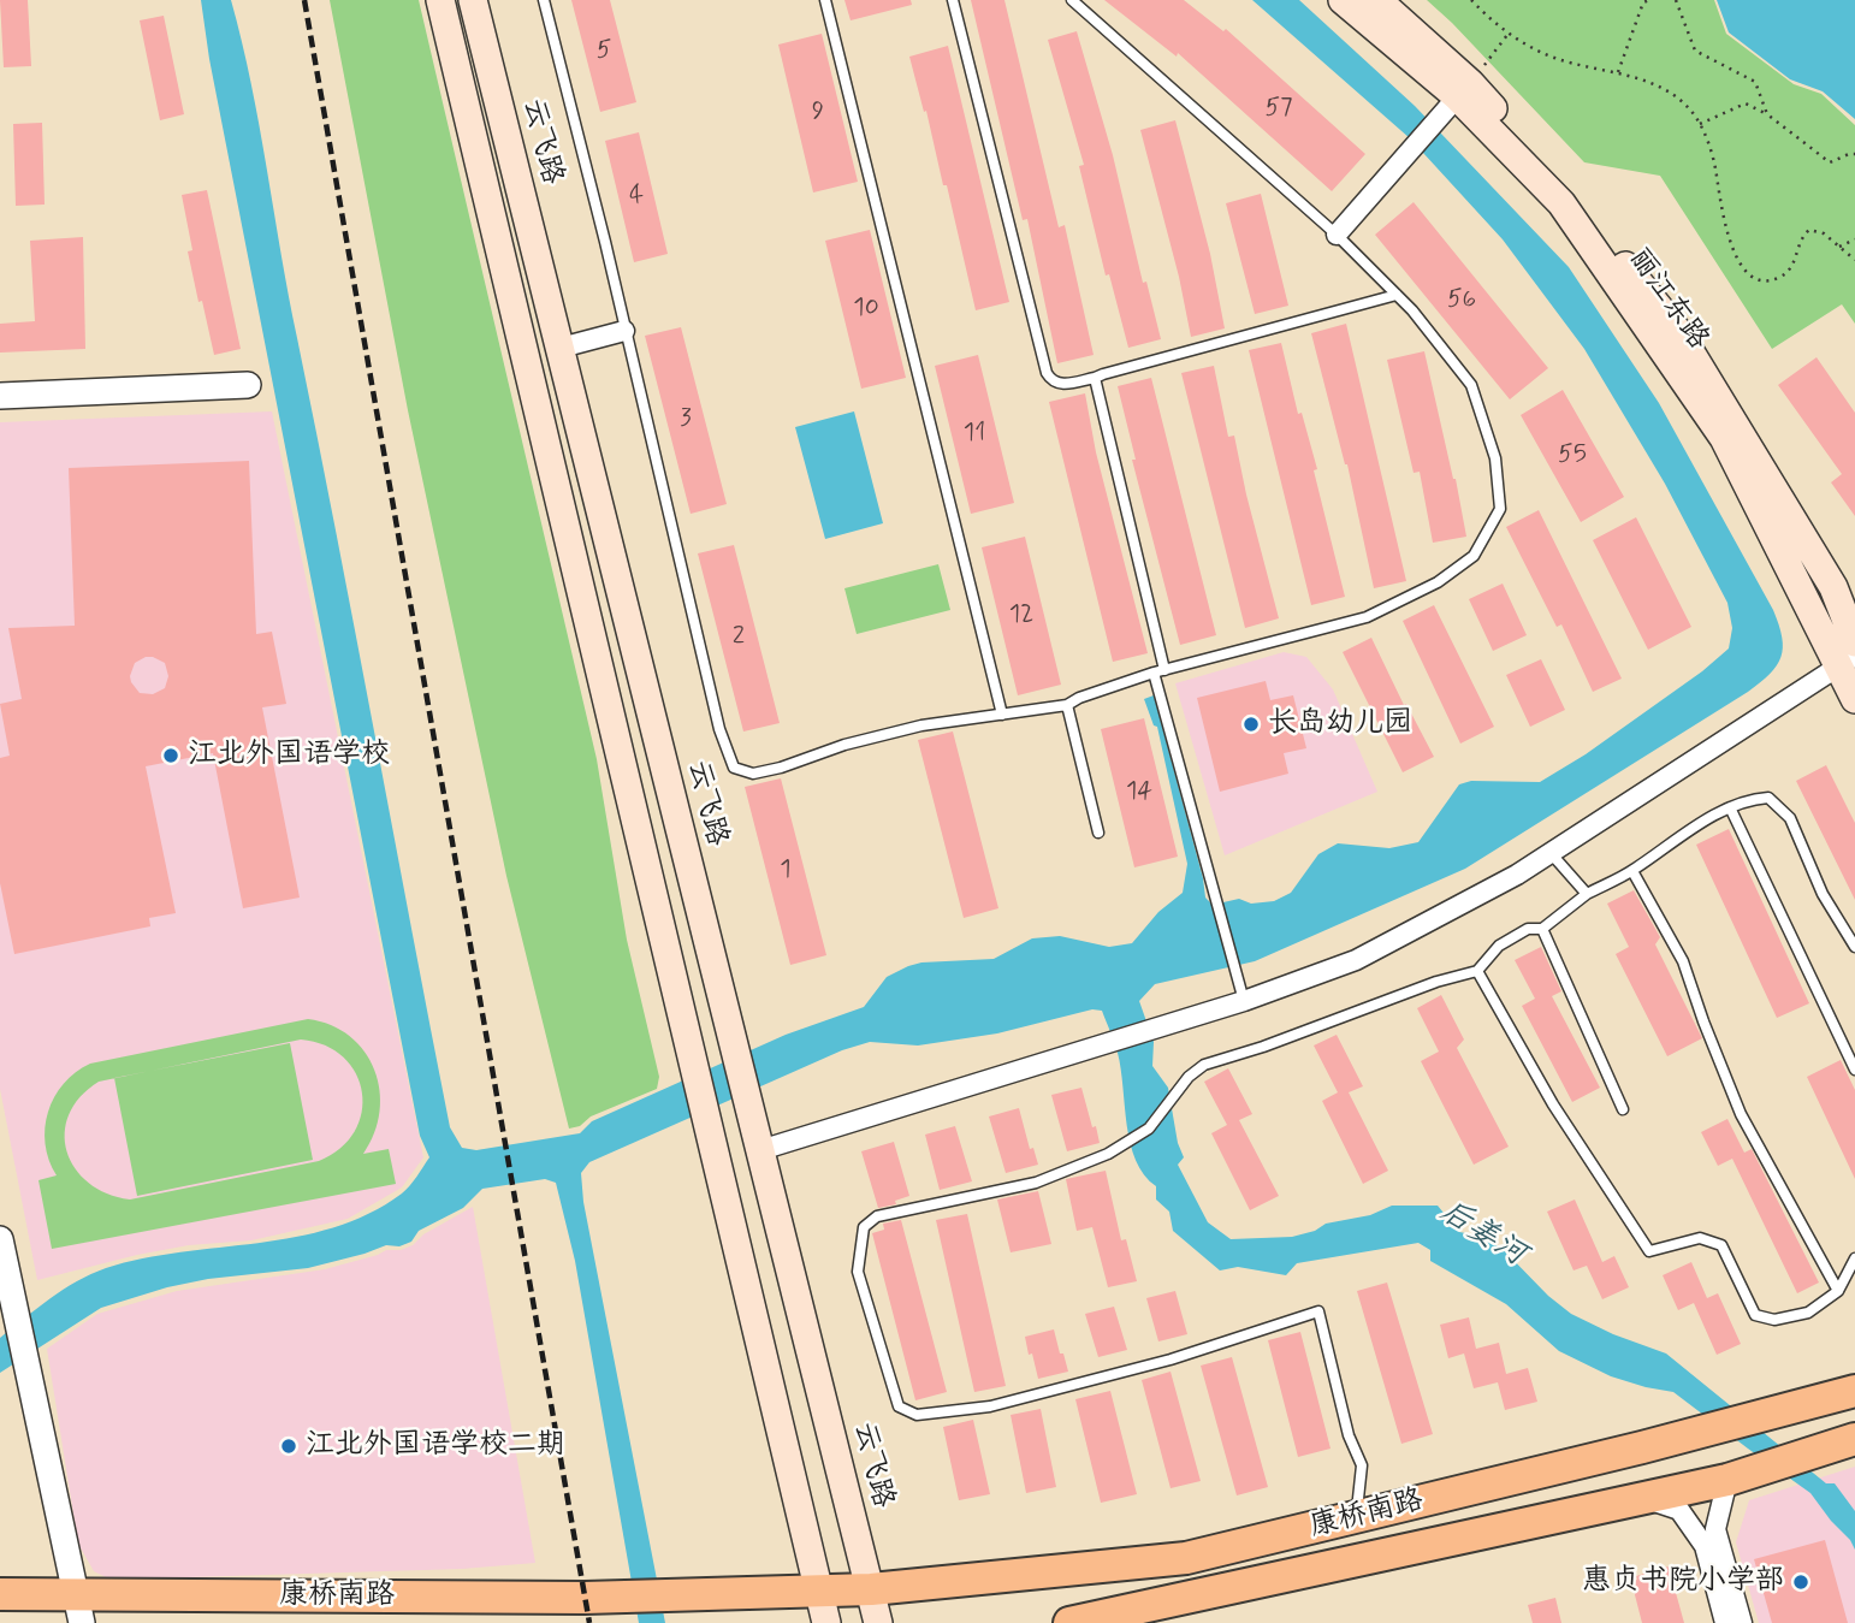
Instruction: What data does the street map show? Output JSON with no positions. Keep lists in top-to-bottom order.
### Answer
{
  "streets": {
    "main road": ["云飞路", "丽江东路", "康桥南路"]
  },
  "crossings": [
    ["云飞路", "康桥南路"]
  ],
  "water": ["后姜河"],
  "places": [
    "长岛幼儿园",
    "江北外国语学校",
    "江北外国语学校二期",
    "惠贞书院小学部"
  ],
  "house_numbers": [
    "5",
    "57",
    "9",
    "4",
    "56",
    "10",
    "3",
    "11",
    "55",
    "12",
    "2",
    "14",
    "1"
  ]
}
